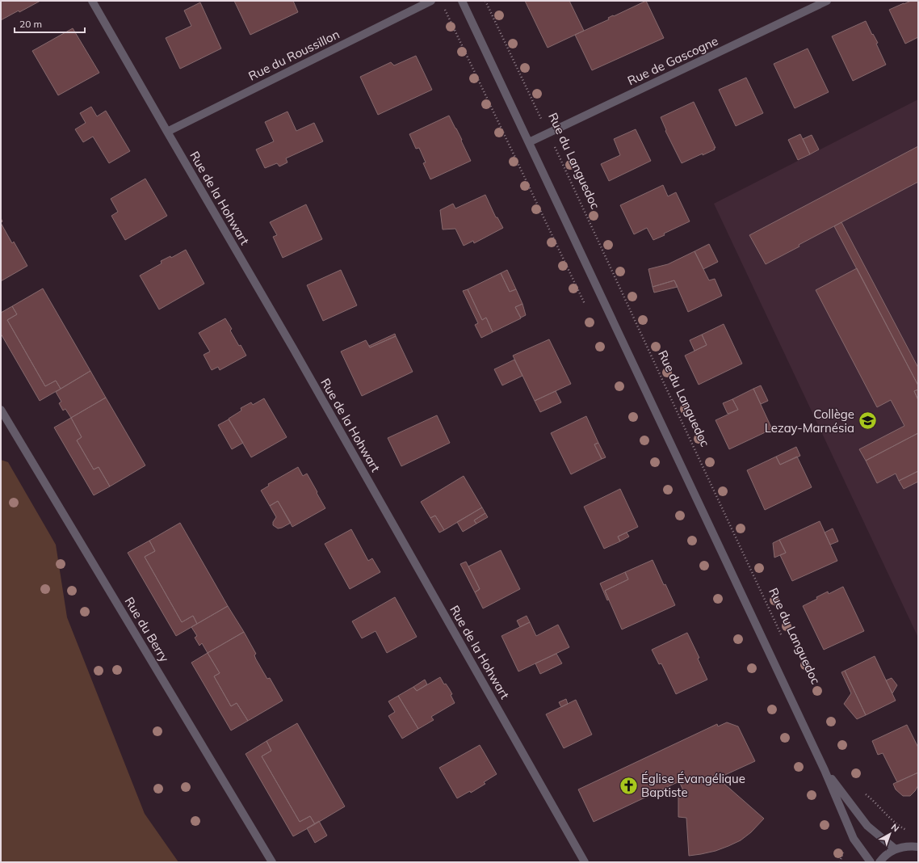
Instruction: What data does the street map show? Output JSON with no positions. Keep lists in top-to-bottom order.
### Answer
{
  "streets": {
    "street": [
      "Rue du Roussillon",
      "Rue de Gascogne",
      "Rue de la Hohwart",
      "Rue du Berry"
    ],
    "path": ["Rue du Languedoc"]
  },
  "crossings": [
    ["Rue du Roussillon", "Rue de la Hohwart"],
    ["Rue de Gascogne", "Rue du Languedoc"]
  ],
  "places": {
    "school or university": ["Collège Lezay-Marnésia"],
    "church": ["Église Évangélique Baptiste"]
  },
  "scale_bar": "20 m",
  "north": "top right"
}
